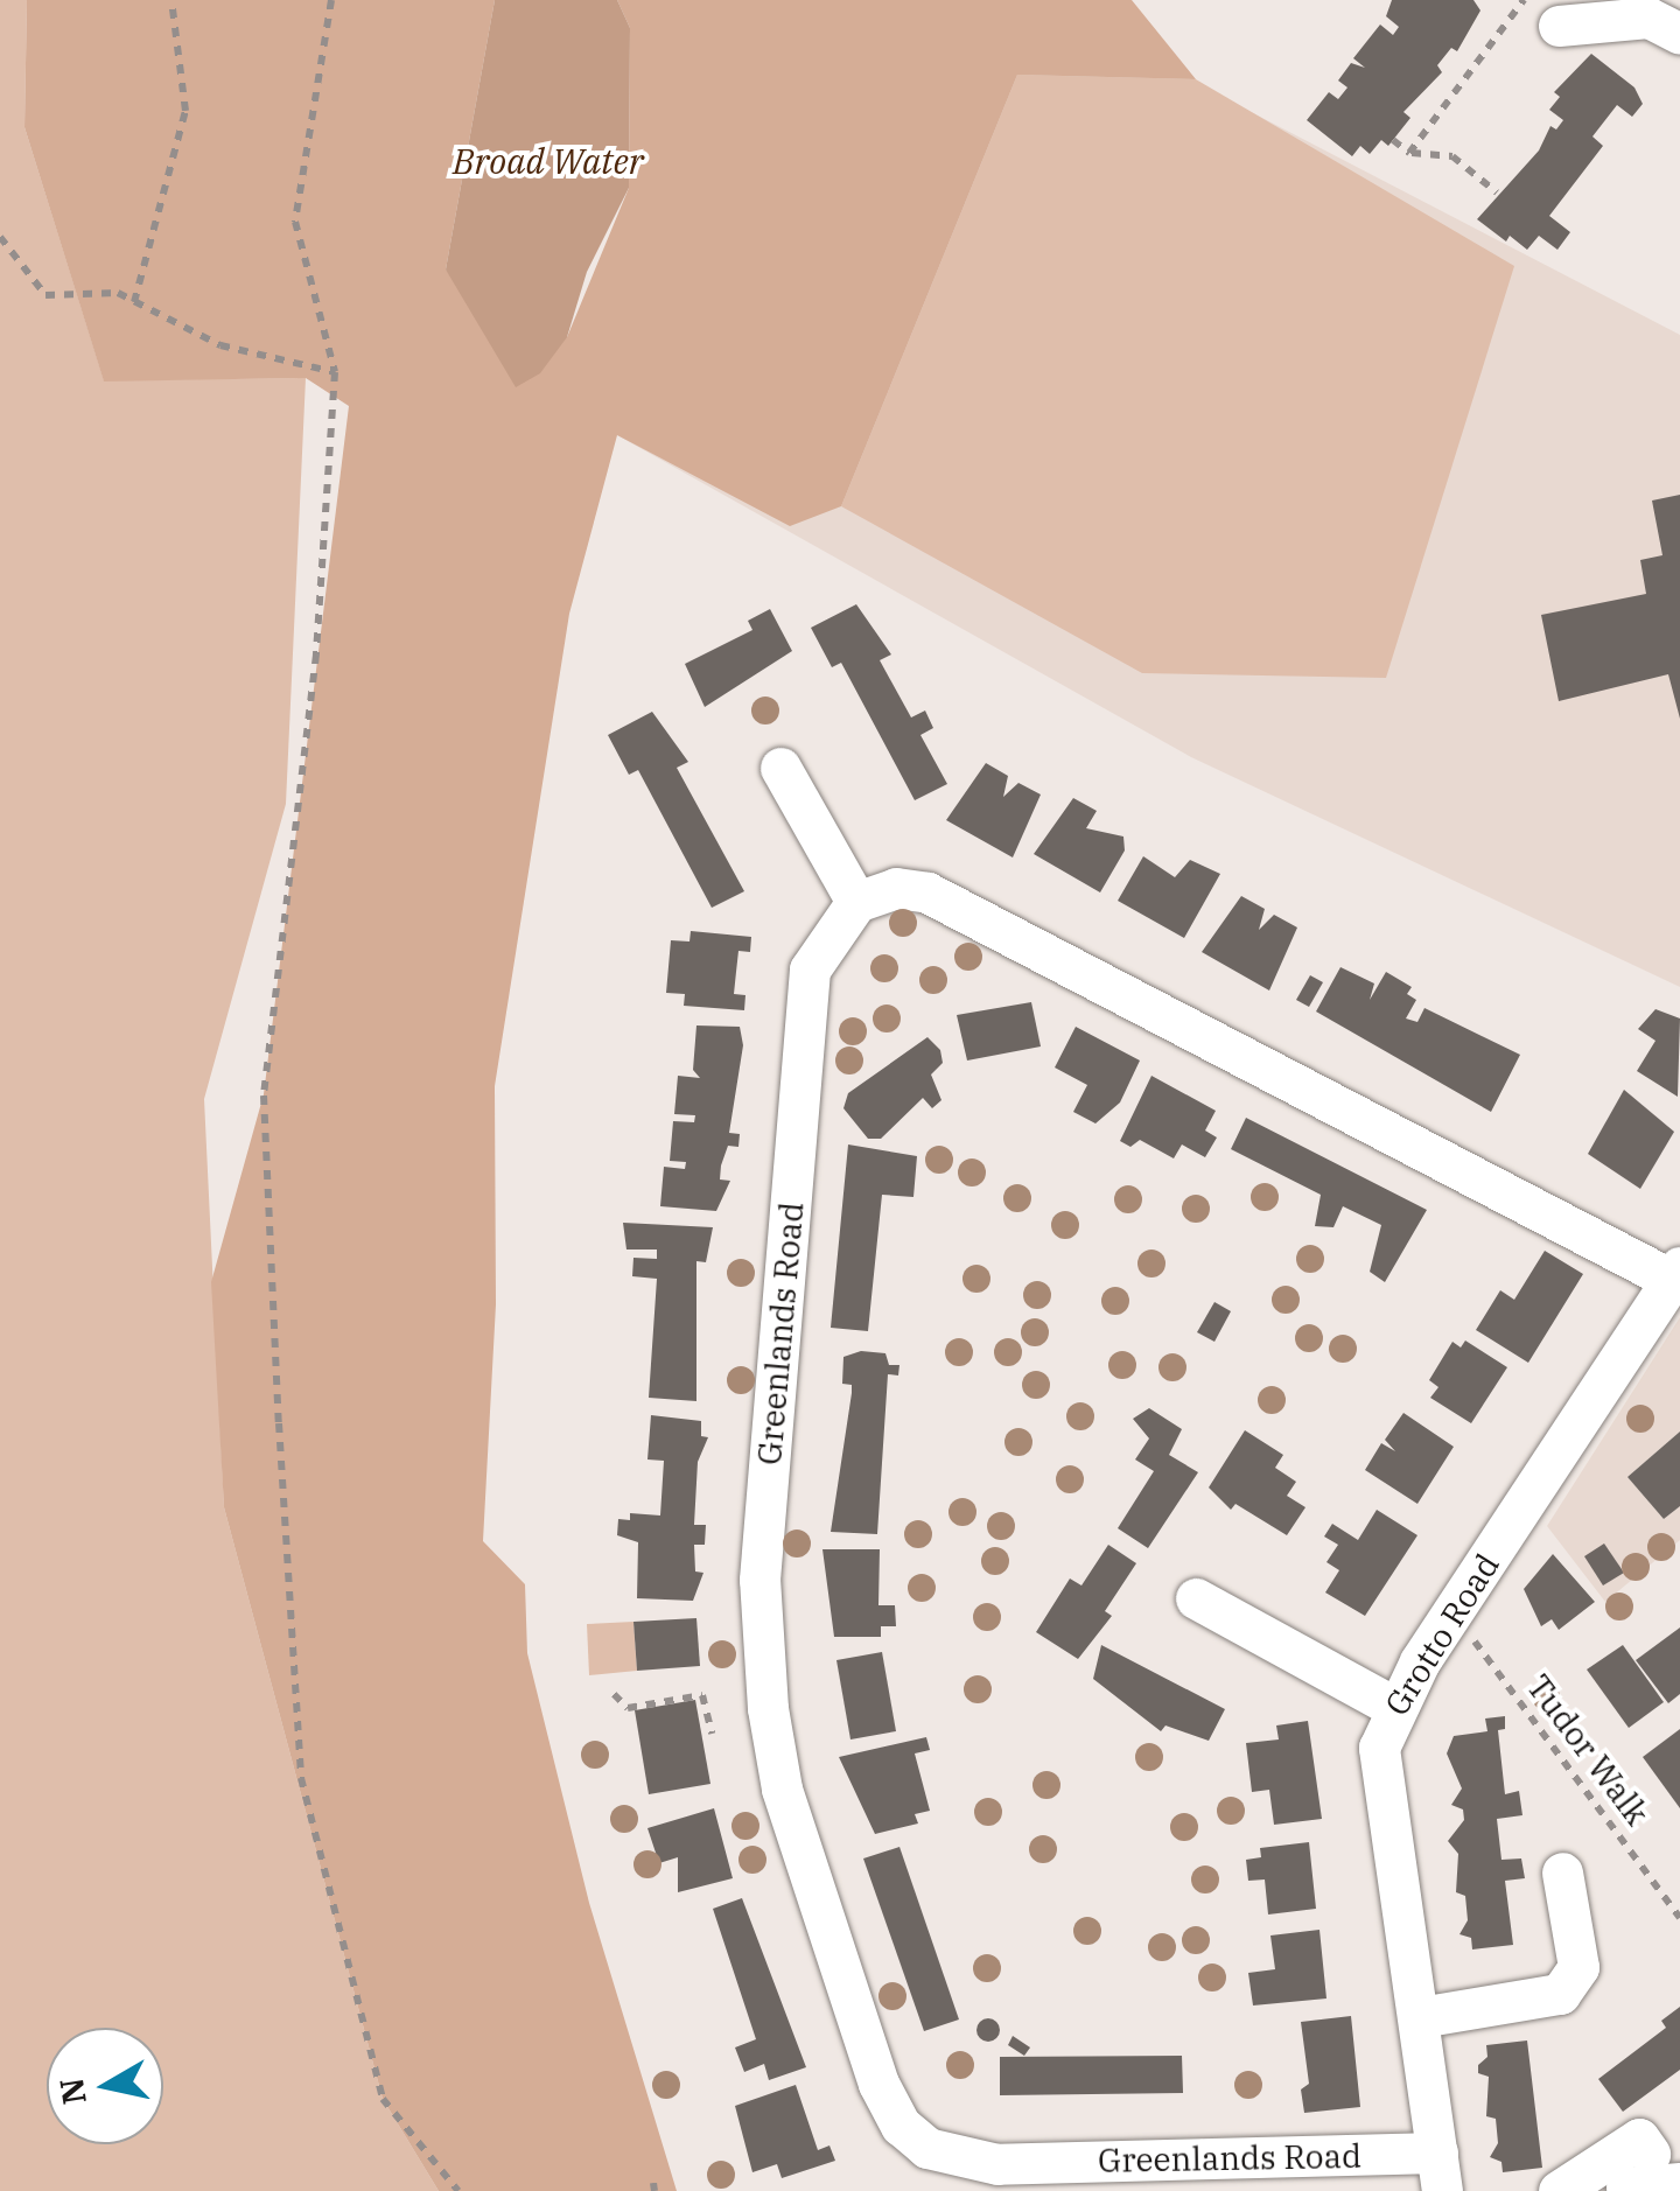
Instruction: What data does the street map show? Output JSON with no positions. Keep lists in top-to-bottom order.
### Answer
{
  "streets": {
    "street": ["Greenlands Road", "Grotto Road"],
    "path": ["Tudor Walk"]
  },
  "crossings": [
    ["Greenlands Road", "Grotto Road"],
    ["Grotto Road", "Tudor Walk"]
  ],
  "water": ["Broad Water"],
  "north": "left"
}
